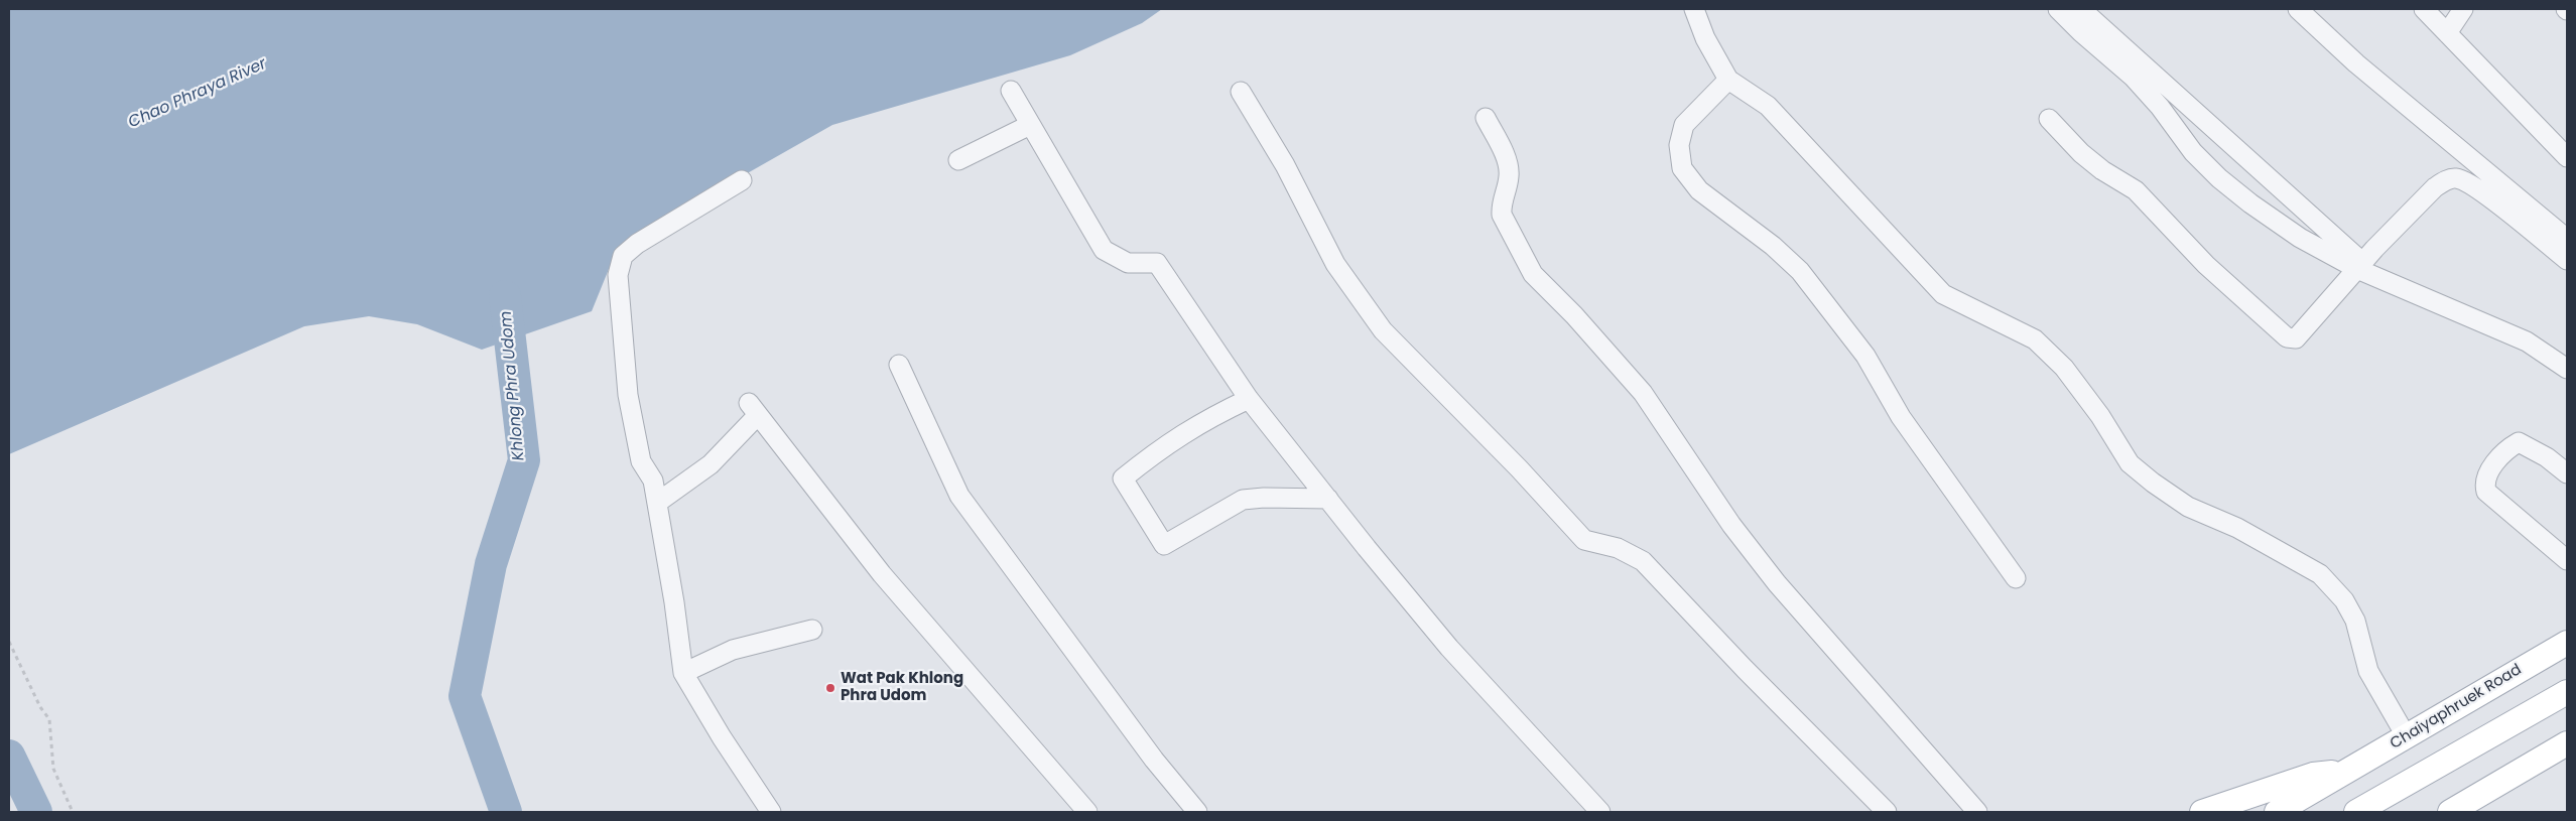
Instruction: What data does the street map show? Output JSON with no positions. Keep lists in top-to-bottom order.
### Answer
{
  "streets": {
    "main road": ["Chaiyaphruek Road"]
  },
  "water": ["Chao Phraya River", "Khlong Phra Udom"],
  "places": ["Wat Pak Khlong Phra Udom"]
}
